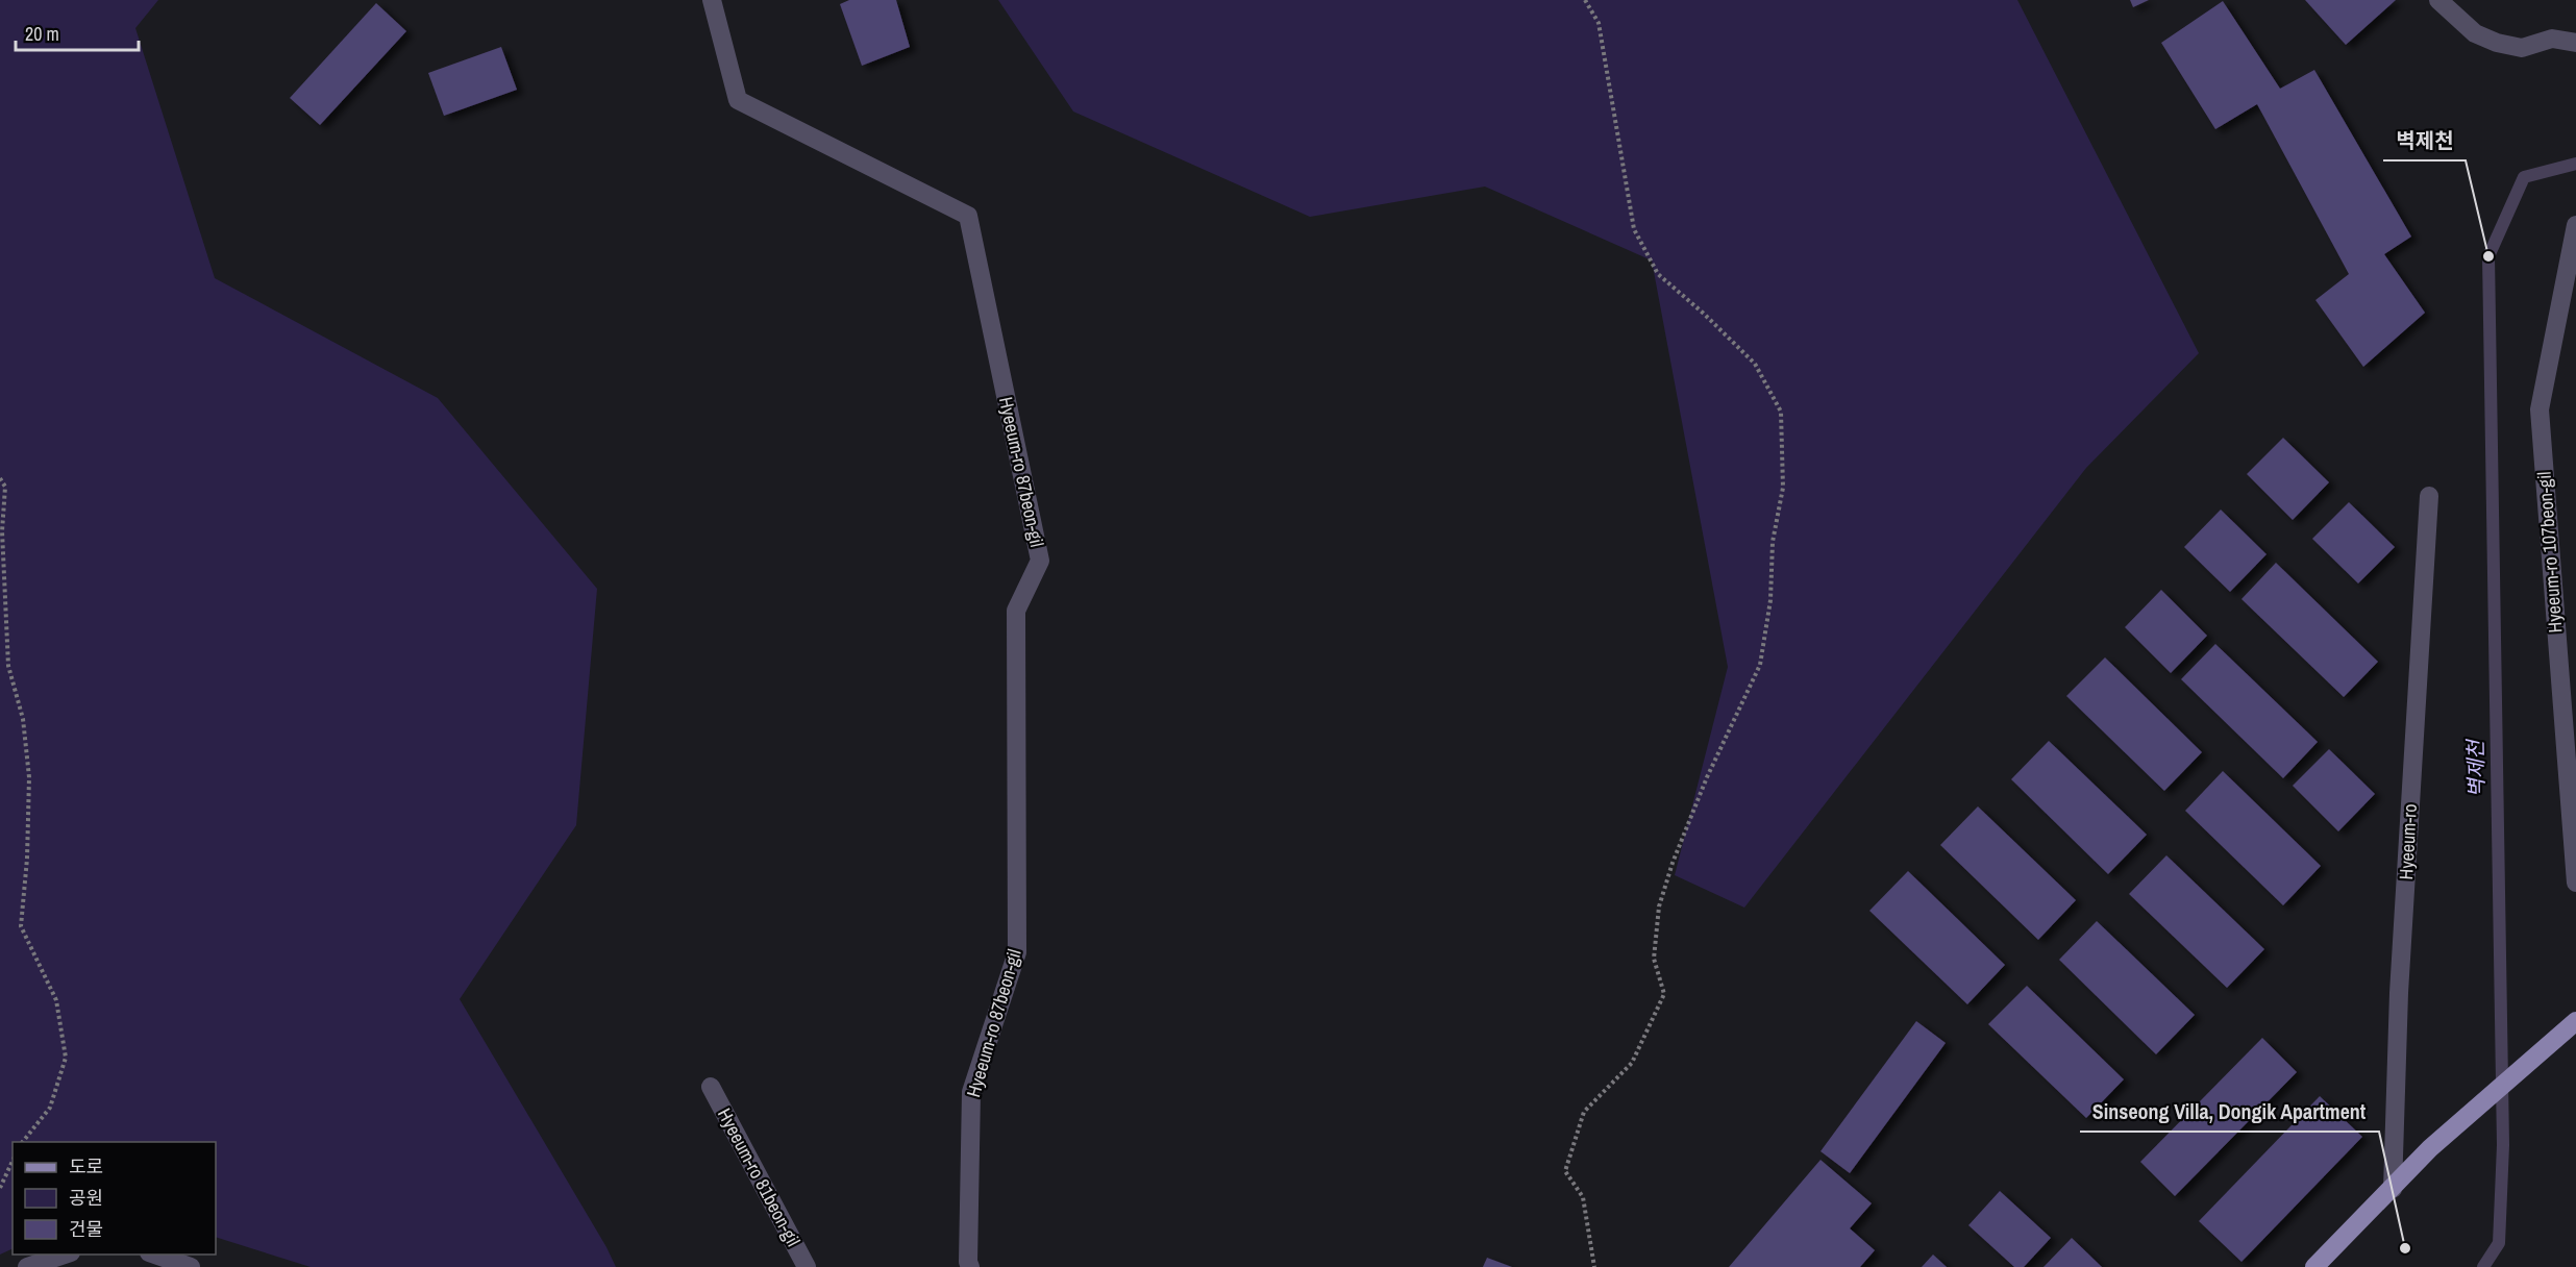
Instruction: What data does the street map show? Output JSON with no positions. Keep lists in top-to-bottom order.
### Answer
{
  "streets": {
    "street": [
      "Hyeeum-ro 87beon-gil",
      "Hyeeum-ro 107beon-gil",
      "Hyeeum-ro",
      "Hyeeum-ro 81beon-gil"
    ]
  },
  "water": ["벽제천"],
  "places": ["벽제천", "Sinseong Villa, Dongik Apartment"],
  "legend": ["도로", "공원", "건물"],
  "scale_bar": "20 m"
}
